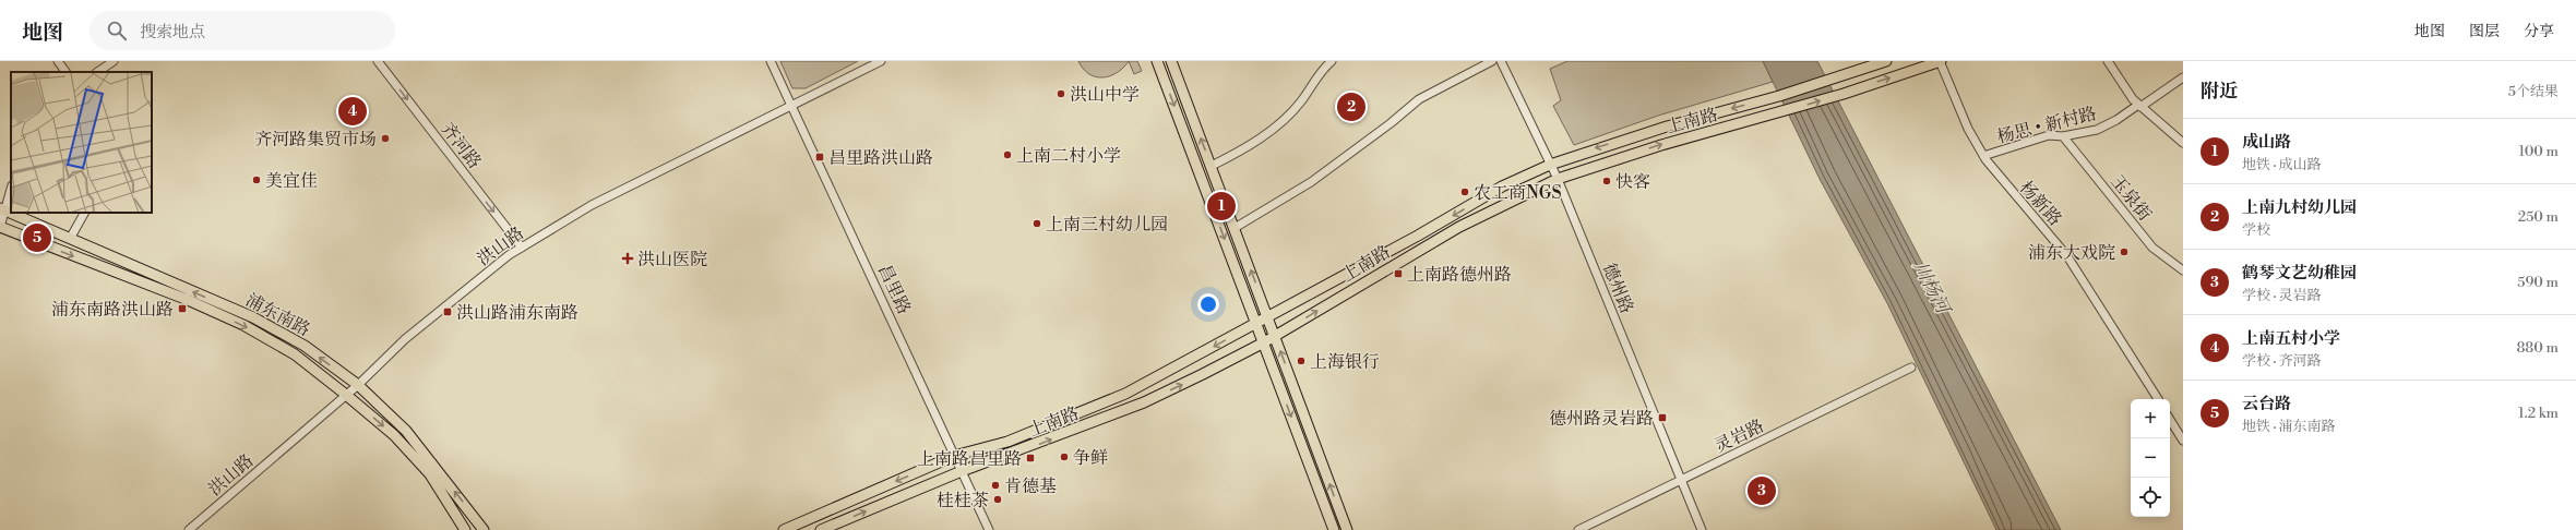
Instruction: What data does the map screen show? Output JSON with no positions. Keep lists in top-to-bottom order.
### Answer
{
  "streets": {
    "main road": ["上南路", "浦东南路"],
    "street": [
      "杨思 • 新村路",
      "齐河路",
      "玉泉街",
      "杨新路",
      "洪山路",
      "德州路",
      "昌里路",
      "灵岩路"
    ]
  },
  "crossings": [
    ["上南路", "杨新路"],
    ["上南路", "德州路"],
    ["上南路", "昌里路"],
    ["杨思 • 新村路", "玉泉街"],
    ["杨思 • 新村路", "杨新路"],
    ["齐河路", "洪山路"],
    ["洪山路", "昌里路"],
    ["洪山路", "浦东南路"],
    ["德州路", "灵岩路"]
  ],
  "one_way": ["齐河路"],
  "water": ["川杨河"],
  "places": {
    "other": [
      "洪山中学",
      "齐河路集贸市场",
      "上南二村小学",
      "美宜佳",
      "快客",
      "农工商NGS",
      "上南三村幼儿园",
      "浦东大戏院",
      "上海银行",
      "争鲜",
      "肯德基",
      "桂桂茶"
    ],
    "transit": [
      "昌里路洪山路",
      "上南路德州路",
      "浦东南路洪山路",
      "洪山路浦东南路",
      "德州路灵岩路",
      "上南路昌里路"
    ],
    "health": ["洪山医院"]
  },
  "page": {
    "header": "地图",
    "search": "搜索地点",
    "nav": ["地图", "图层", "分享"],
    "heading": ["附近", "5个结果"],
    "pins": [
      "2",
      "4",
      "1",
      "5",
      "3"
    ],
    "list": [
      {
        "mark": "1",
        "name": "成山路",
        "note": "地铁 · 成山路",
        "value": "100 m"
      },
      {
        "mark": "2",
        "name": "上南九村幼儿园",
        "note": "学校",
        "value": "250 m"
      },
      {
        "mark": "3",
        "name": "鹤琴文艺幼稚园",
        "note": "学校 · 灵岩路",
        "value": "590 m"
      },
      {
        "mark": "4",
        "name": "上南五村小学",
        "note": "学校 · 齐河路",
        "value": "880 m"
      },
      {
        "mark": "5",
        "name": "云台路",
        "note": "地铁 · 浦东南路",
        "value": "1.2 km"
      }
    ],
    "map_buttons": ["+", "−"]
  }
}
